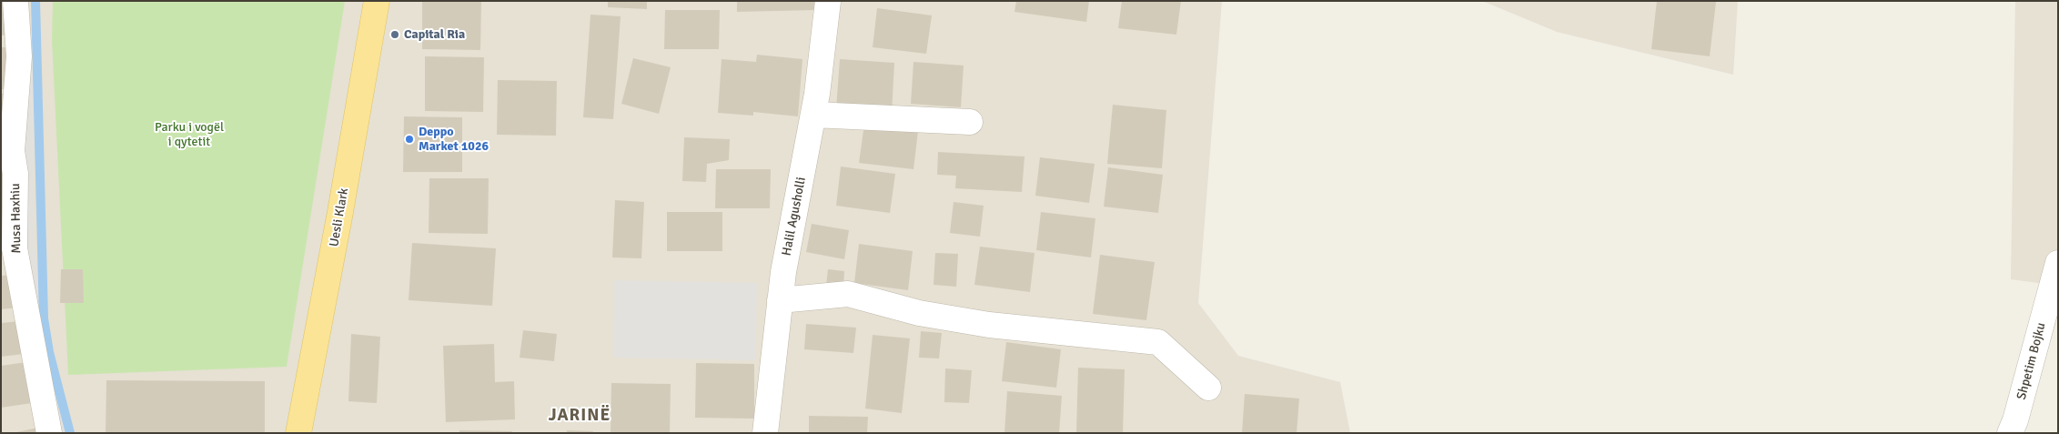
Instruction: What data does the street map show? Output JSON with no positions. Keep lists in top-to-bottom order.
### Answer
{
  "streets": {
    "main road": ["Uesli Klark"],
    "street": ["Halil Agusholli", "Musa Haxhiu", "Shpetim Bojku"]
  },
  "districts": ["JARINË"],
  "parks": ["Parku i vogël i qytetit"],
  "places": ["Capital Ria", "Deppo Market 1026"]
}
